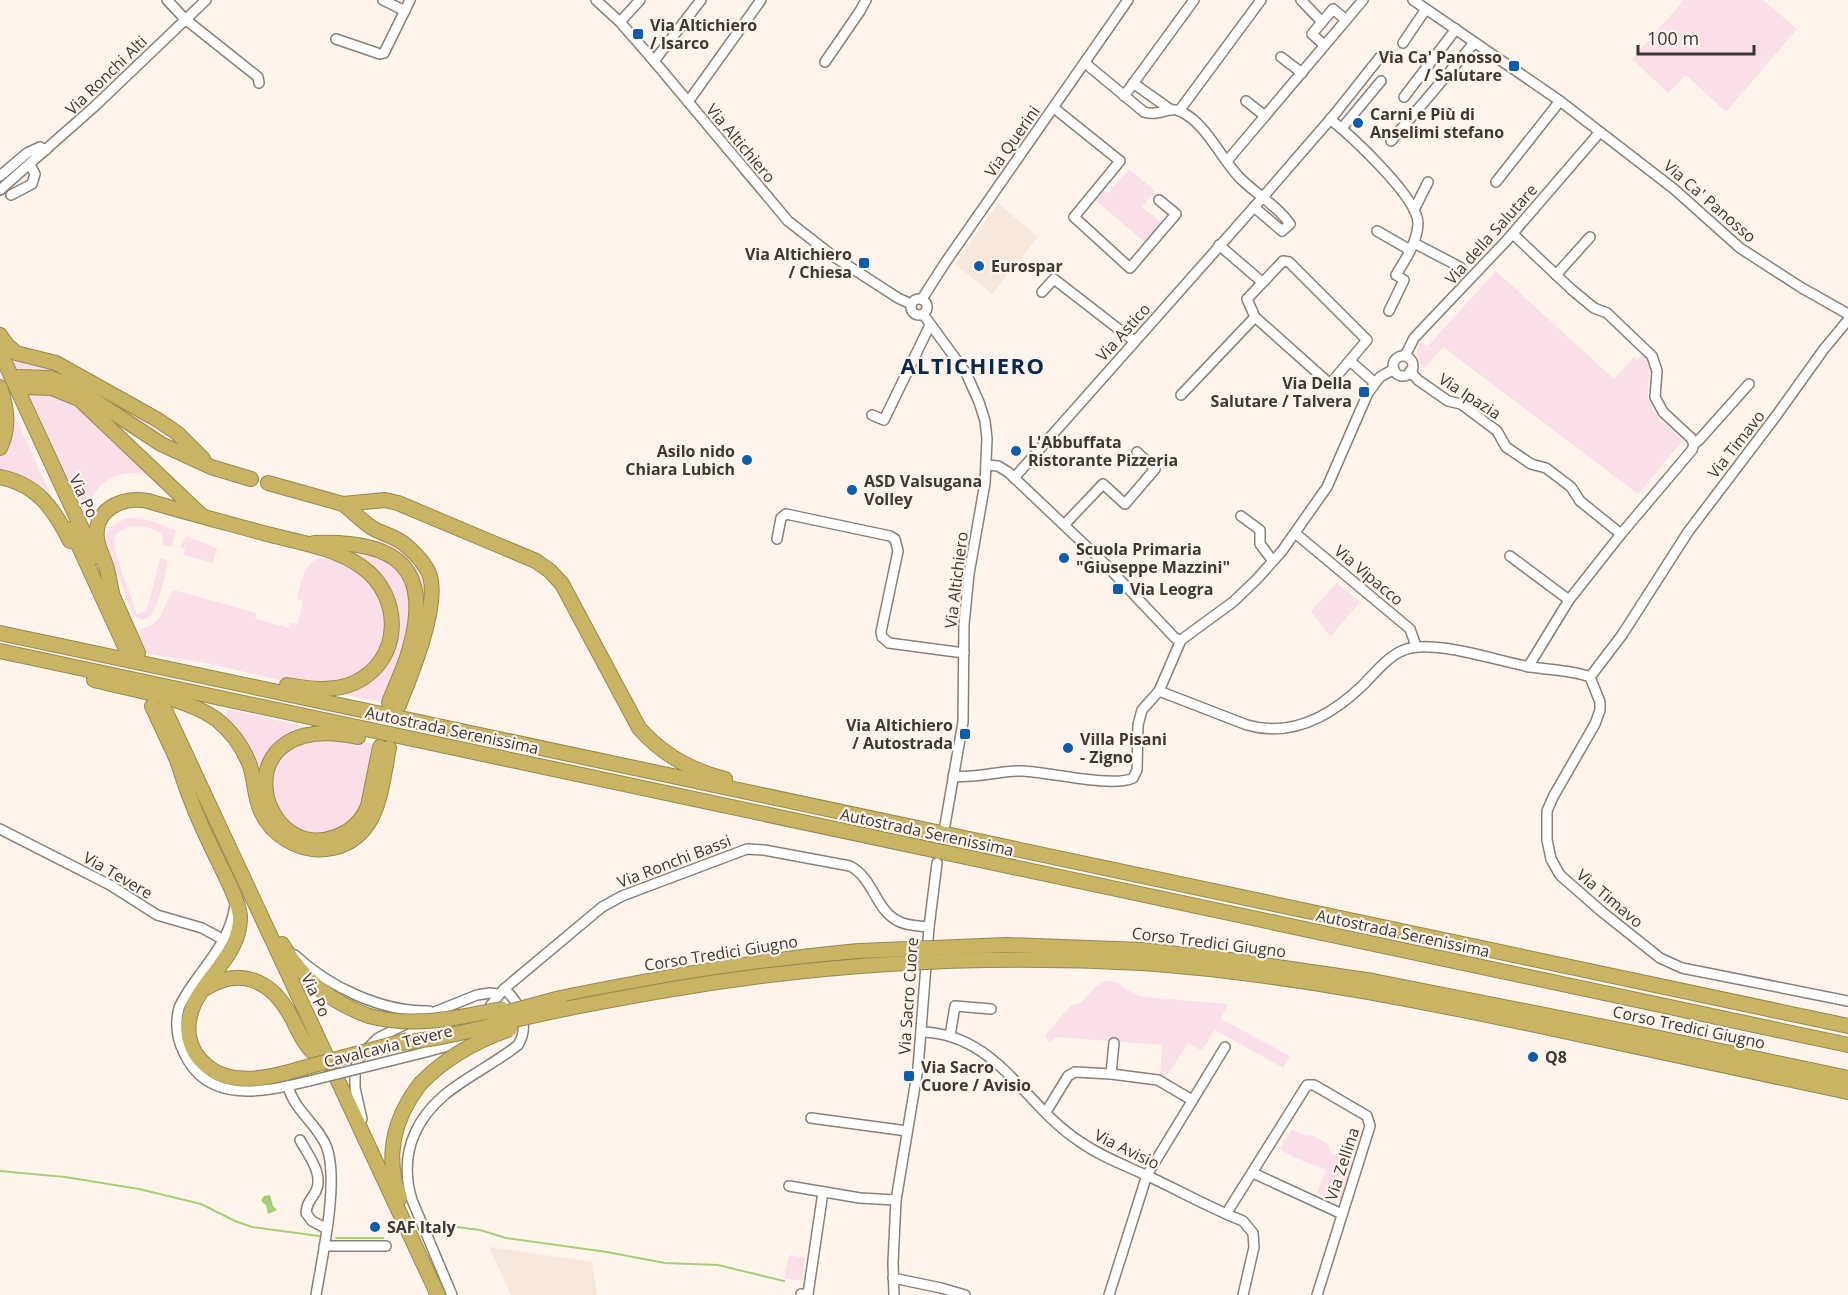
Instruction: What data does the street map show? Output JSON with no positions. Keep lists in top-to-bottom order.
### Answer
{
  "streets": {
    "highway": ["Via Po", "Autostrada Serenissima", "Corso Tredici Giugno"],
    "street": [
      "Via Ronchi Alti",
      "Via Querini",
      "Via Altichiero",
      "Via Ca' Panosso",
      "Via della Salutare",
      "Via Astico",
      "Via Ipazia",
      "Via Timavo",
      "Via Vipacco",
      "Via Ronchi Bassi",
      "Via Tevere",
      "Via Sacro Cuore",
      "Cavalcavia Tevere",
      "Via Avisio",
      "Via Zellina"
    ]
  },
  "crossings": [
    ["Via Querini", "Via Altichiero"],
    ["Via Ca' Panosso", "Via della Salutare"],
    ["Via della Salutare", "Via Ipazia"],
    ["Via della Salutare", "Via Vipacco"],
    ["Via Ronchi Bassi", "Via Sacro Cuore"],
    ["Via Ronchi Bassi", "Cavalcavia Tevere"],
    ["Via Sacro Cuore", "Via Avisio"],
    ["Via Avisio", "Via Zellina"]
  ],
  "districts": ["ALTICHIERO"],
  "places": {
    "transit": [
      "Via Altichiero / Isarco",
      "Via Ca' Panosso / Salutare",
      "Via Altichiero / Chiesa",
      "Via Della Salutare / Talvera",
      "Via Leogra",
      "Via Altichiero / Autostrada",
      "Via Sacro Cuore / Avisio"
    ],
    "other": [
      "Carni e Più di Anselimi stefano",
      "Eurospar",
      "L'Abbuffata Ristorante Pizzeria",
      "Asilo nido Chiara Lubich",
      "ASD Valsugana Volley",
      "Scuola Primaria \"Giuseppe Mazzini\"",
      "Villa Pisani - Zigno",
      "Q8",
      "SAF Italy"
    ]
  },
  "scale_bar": "100 m"
}
